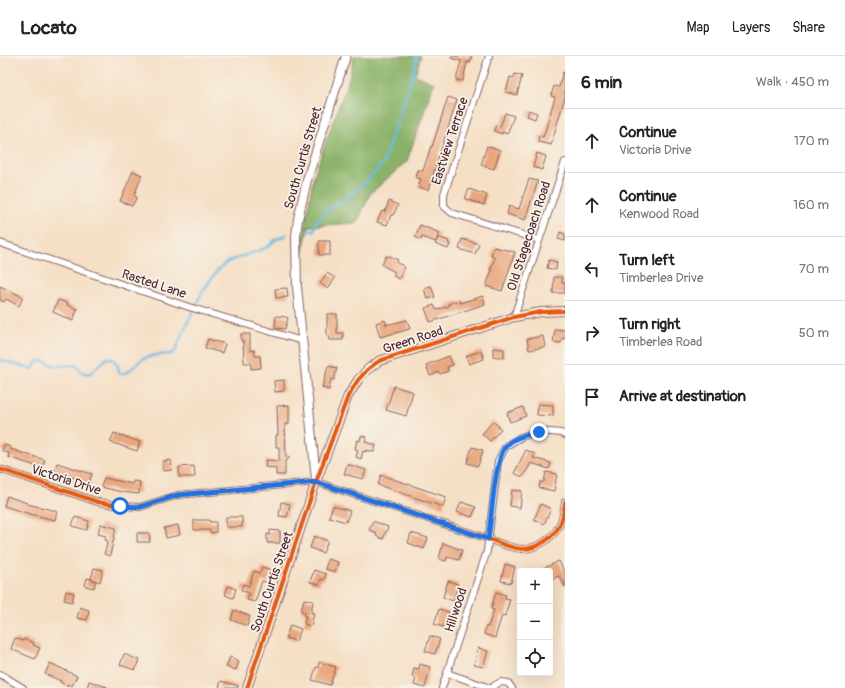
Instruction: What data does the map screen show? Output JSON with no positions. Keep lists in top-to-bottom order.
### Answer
{
  "streets": {
    "street": [
      "Eastview Terrace",
      "South Curtis Street",
      "Old Stagecoach Road",
      "Rasted Lane",
      "Green Road",
      "Victoria Drive",
      "Hillwood"
    ]
  },
  "crossings": [
    ["Eastview Terrace", "Old Stagecoach Road"],
    ["South Curtis Street", "Rasted Lane"],
    ["South Curtis Street", "Green Road"],
    ["South Curtis Street", "Victoria Drive"],
    ["Old Stagecoach Road", "Green Road"],
    ["Green Road", "Victoria Drive"]
  ],
  "page": {
    "header": "Locato",
    "nav": ["Map", "Layers", "Share"],
    "heading": ["6 min", "Walk · 450 m"],
    "list": [
      ["Continue", "Victoria Drive", "170 m"],
      ["Continue", "Kenwood Road", "160 m"],
      ["Turn left", "Timberlea Drive", "70 m"],
      ["Turn right", "Timberlea Road", "50 m"],
      "Arrive at destination"
    ],
    "map_buttons": ["+", "−"]
  }
}
